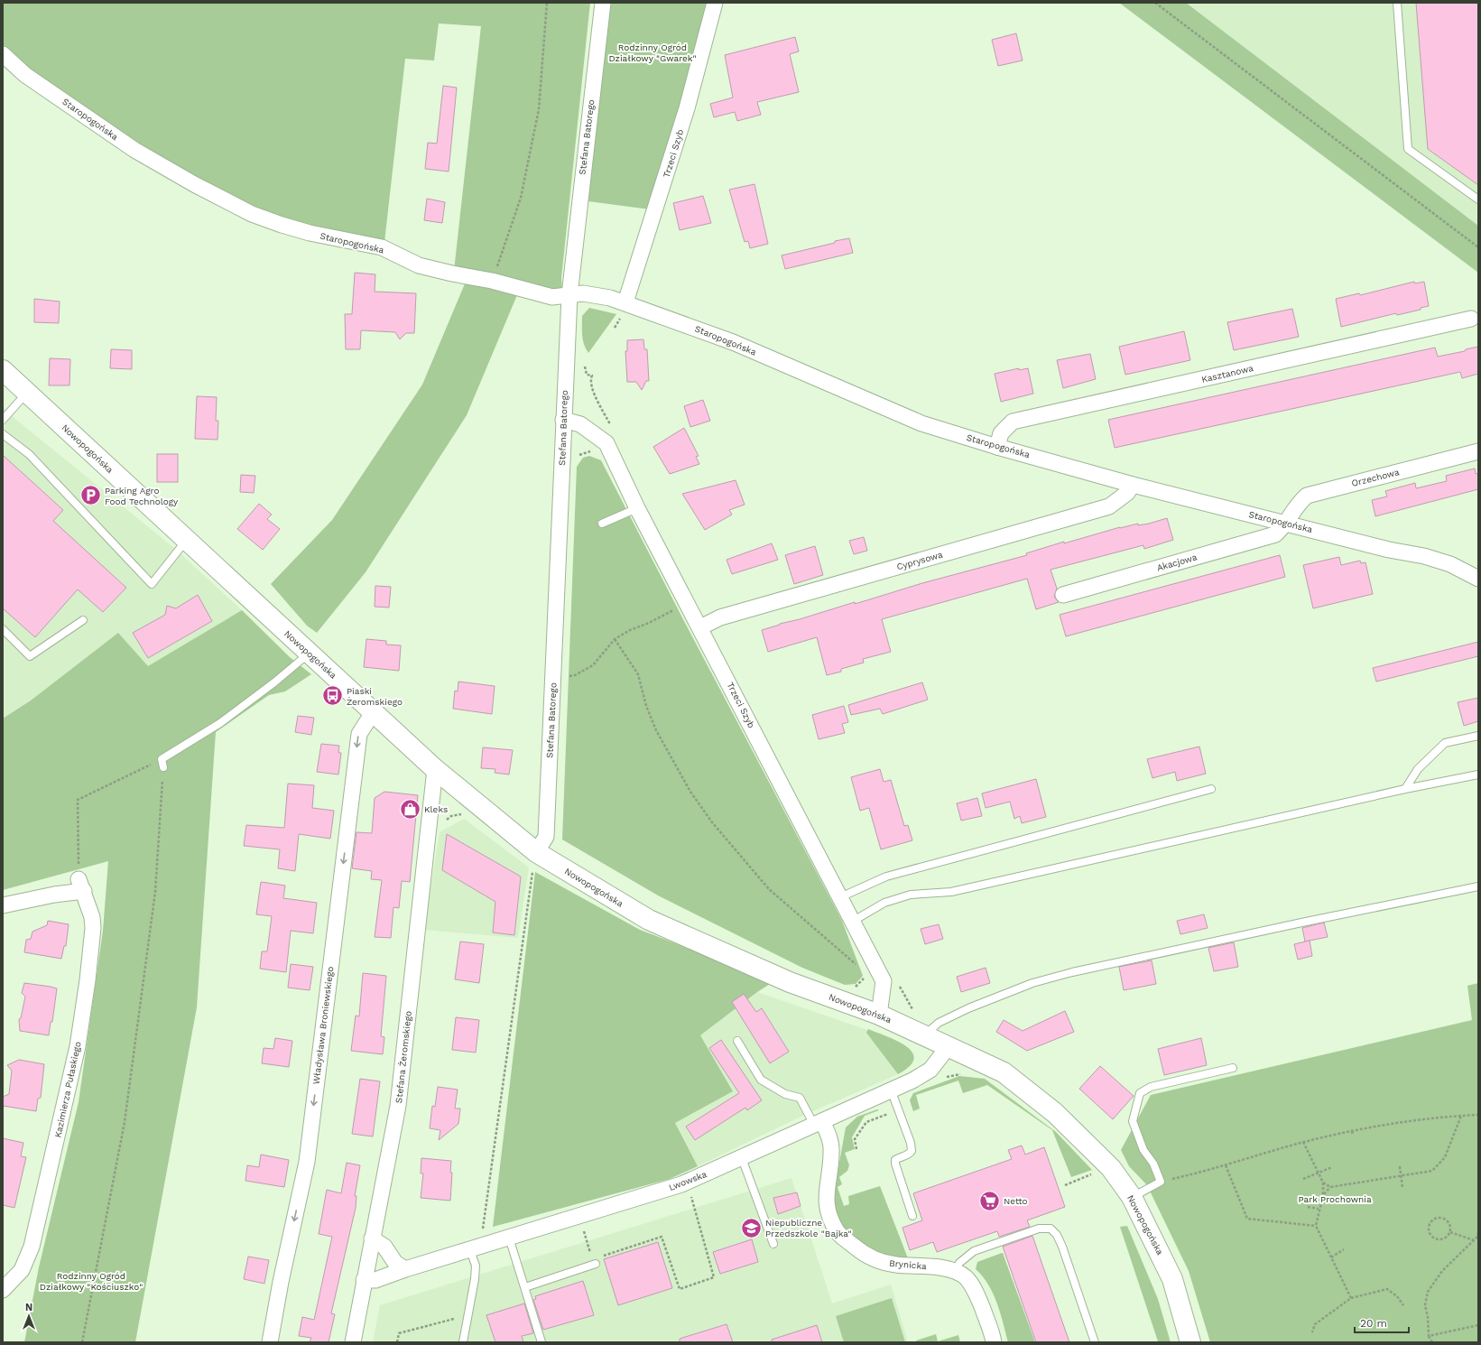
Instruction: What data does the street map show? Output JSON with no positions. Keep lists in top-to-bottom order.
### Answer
{
  "streets": {
    "street": [
      "Staropogońska",
      "Stefana Batorego",
      "Trzeci Szyb",
      "Kasztanowa",
      "Nowopogońska",
      "Orzechowa",
      "Cyprysowa",
      "Akacjowa",
      "Władysława Broniewskiego",
      "Stefana Żeromskiego",
      "Kazimierza Pułaskiego",
      "Lwowska",
      "Brynicka"
    ]
  },
  "crossings": [
    ["Staropogońska", "Stefana Batorego"],
    ["Staropogońska", "Trzeci Szyb"],
    ["Staropogońska", "Kasztanowa"],
    ["Staropogońska", "Orzechowa"],
    ["Staropogońska", "Cyprysowa"],
    ["Staropogońska", "Akacjowa"],
    ["Stefana Batorego", "Trzeci Szyb"],
    ["Stefana Batorego", "Nowopogońska"],
    ["Trzeci Szyb", "Nowopogońska"],
    ["Trzeci Szyb", "Cyprysowa"],
    ["Nowopogońska", "Władysława Broniewskiego"],
    ["Nowopogońska", "Stefana Żeromskiego"],
    ["Nowopogońska", "Lwowska"],
    ["Orzechowa", "Akacjowa"],
    ["Stefana Żeromskiego", "Lwowska"],
    ["Lwowska", "Brynicka"]
  ],
  "one_way": ["Władysława Broniewskiego"],
  "parks": ["Rodzinny Ogród Działkowy \"Gwarek\"", "Park Prochownia", "Rodzinny Ogród Działkowy \"Kościuszko\""],
  "places": {
    "parking": ["Parking Agro Food Technology"],
    "bus stop": ["Piaski Żeromskiego"],
    "shop": ["Kleks"],
    "supermarket": ["Netto"],
    "school or university": ["Niepubliczne Przedszkole \"Bajka\""]
  },
  "scale_bar": "20 m",
  "north": "top"
}
